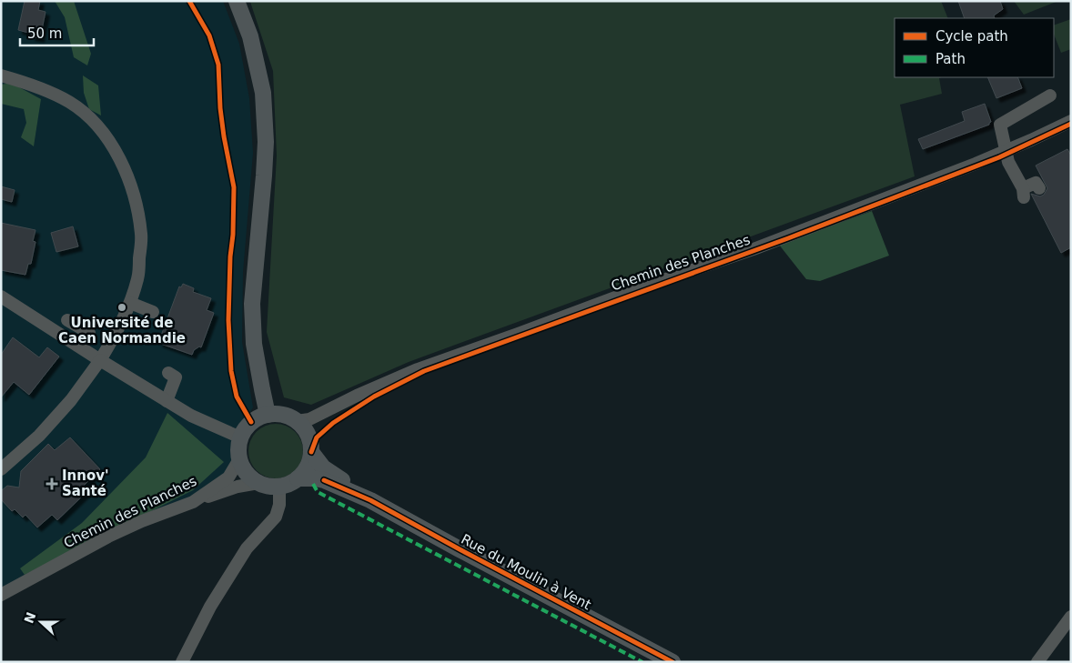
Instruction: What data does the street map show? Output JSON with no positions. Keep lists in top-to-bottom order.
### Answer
{
  "streets": {
    "main road": ["Rue du Moulin à Vent"],
    "street": ["Chemin des Planches"]
  },
  "places": {
    "other": ["Université de Caen Normandie"],
    "health": ["Innov' Santé"]
  },
  "legend": ["Cycle path", "Path"],
  "scale_bar": "50 m",
  "north": "left"
}
